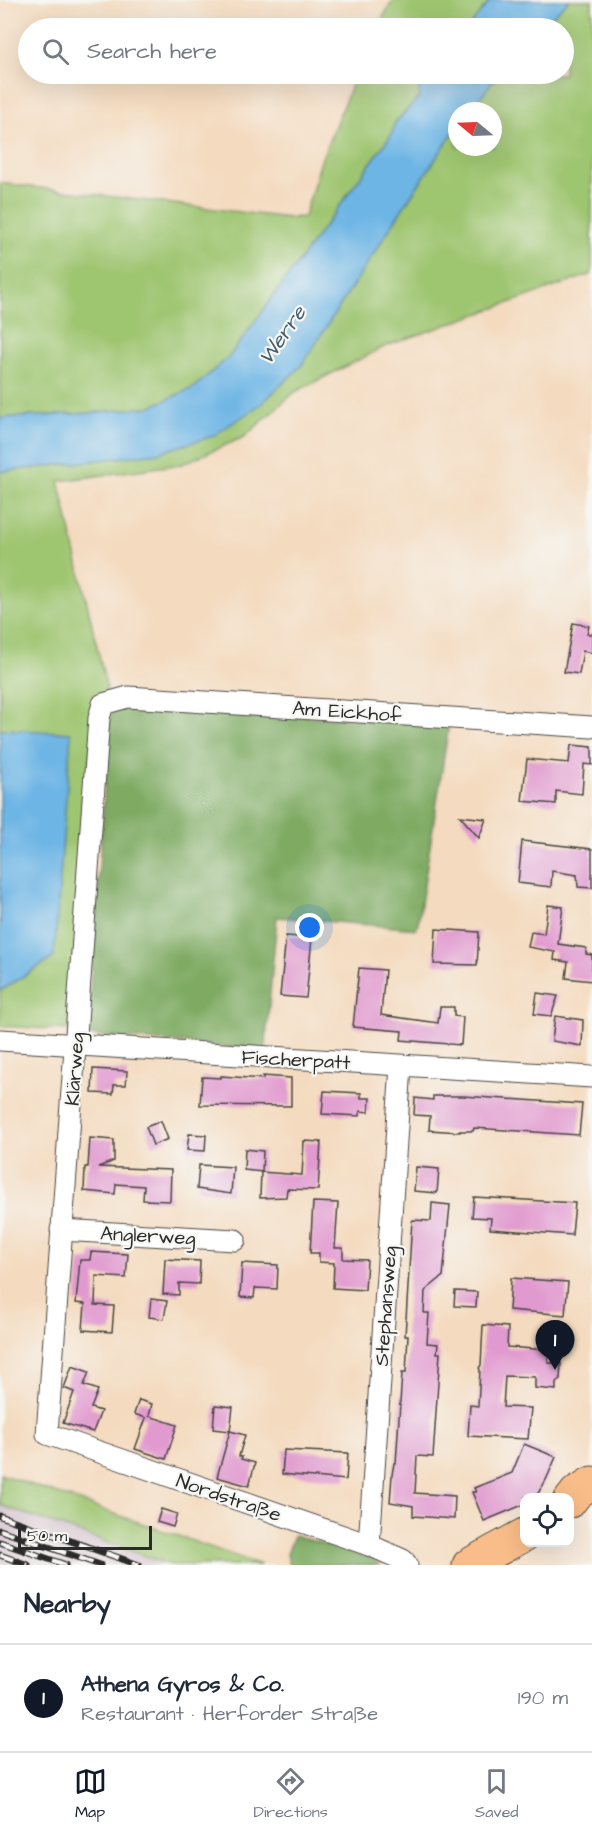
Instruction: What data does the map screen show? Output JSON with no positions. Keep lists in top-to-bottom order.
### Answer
{
  "streets": {
    "street": [
      "Am Eickhof",
      "Fischerpatt",
      "Klärweg",
      "Anglerweg",
      "Stephansweg",
      "Nordstraße"
    ]
  },
  "crossings": [
    ["Am Eickhof", "Klärweg"],
    ["Fischerpatt", "Klärweg"],
    ["Fischerpatt", "Stephansweg"],
    ["Klärweg", "Anglerweg"],
    ["Klärweg", "Nordstraße"],
    ["Stephansweg", "Nordstraße"]
  ],
  "water": ["Werre"],
  "scale_bar": "50 m",
  "north": "left",
  "page": {
    "search": "Search here",
    "pins": "1",
    "scale": "50 m",
    "heading": "Nearby",
    "list": [
      {
        "mark": "1",
        "name": "Athena Gyros & Co.",
        "note": "Restaurant · Herforder Straße",
        "value": "190 m"
      }
    ],
    "nav": ["Map", "Directions", "Saved"]
  }
}
